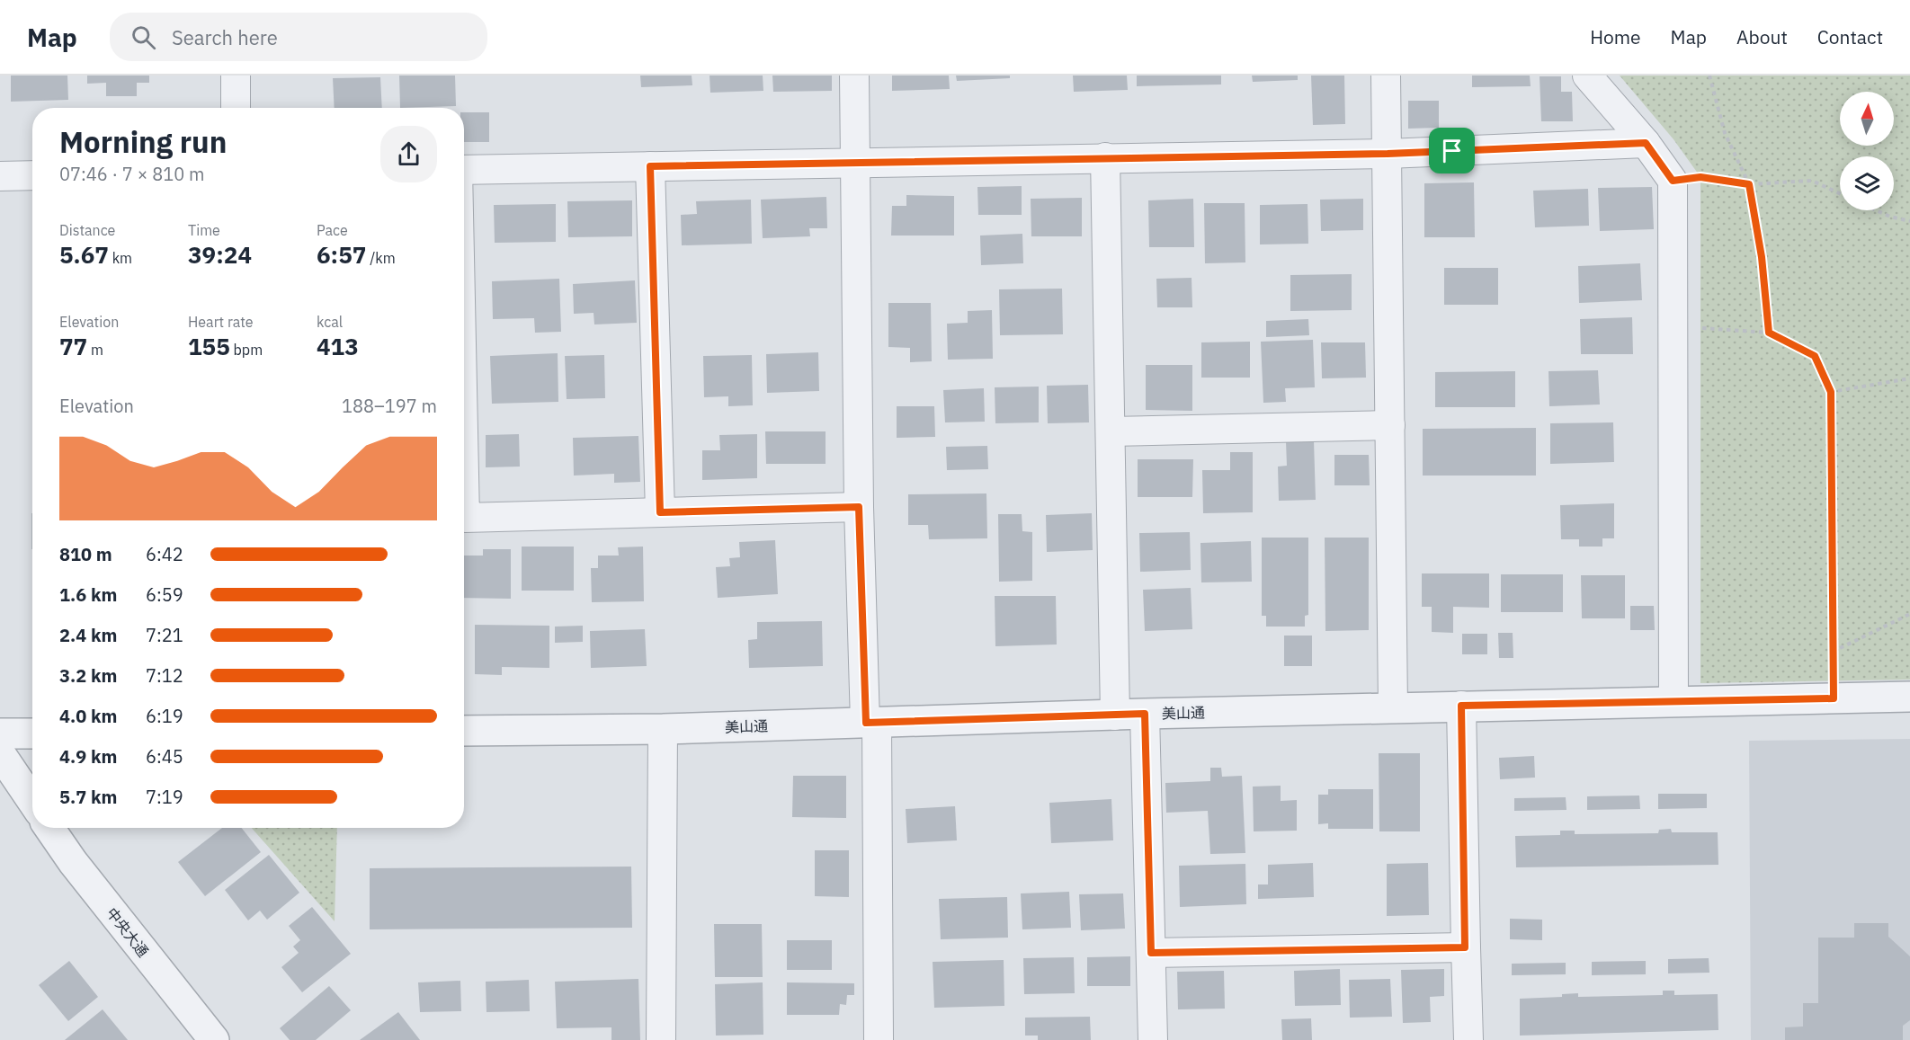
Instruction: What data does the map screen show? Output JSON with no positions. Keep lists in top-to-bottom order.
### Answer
{
  "streets": {
    "street": ["美山通", "中央大通"]
  },
  "north": "top",
  "page": {
    "header": "Map",
    "search": "Search here",
    "nav": [
      "Home",
      "Map",
      "About",
      "Contact"
    ],
    "heading": ["Morning run", "07:46 · 7 × 810 m"],
    "stats": [
      ["Distance", "5.67 km"],
      ["Time", "39:24"],
      ["Pace", "6:57 /km"],
      ["Elevation", "77 m"],
      ["Heart rate", "155 bpm"],
      ["kcal", "413"]
    ],
    "chart": ["Elevation", "188–197 m"],
    "list": [
      {
        "name": "810 m",
        "note": "6:42"
      },
      {
        "name": "1.6 km",
        "note": "6:59"
      },
      {
        "name": "2.4 km",
        "note": "7:21"
      },
      {
        "name": "3.2 km",
        "note": "7:12"
      },
      {
        "name": "4.0 km",
        "note": "6:19"
      },
      {
        "name": "4.9 km",
        "note": "6:45"
      },
      {
        "name": "5.7 km",
        "note": "7:19"
      }
    ]
  }
}
